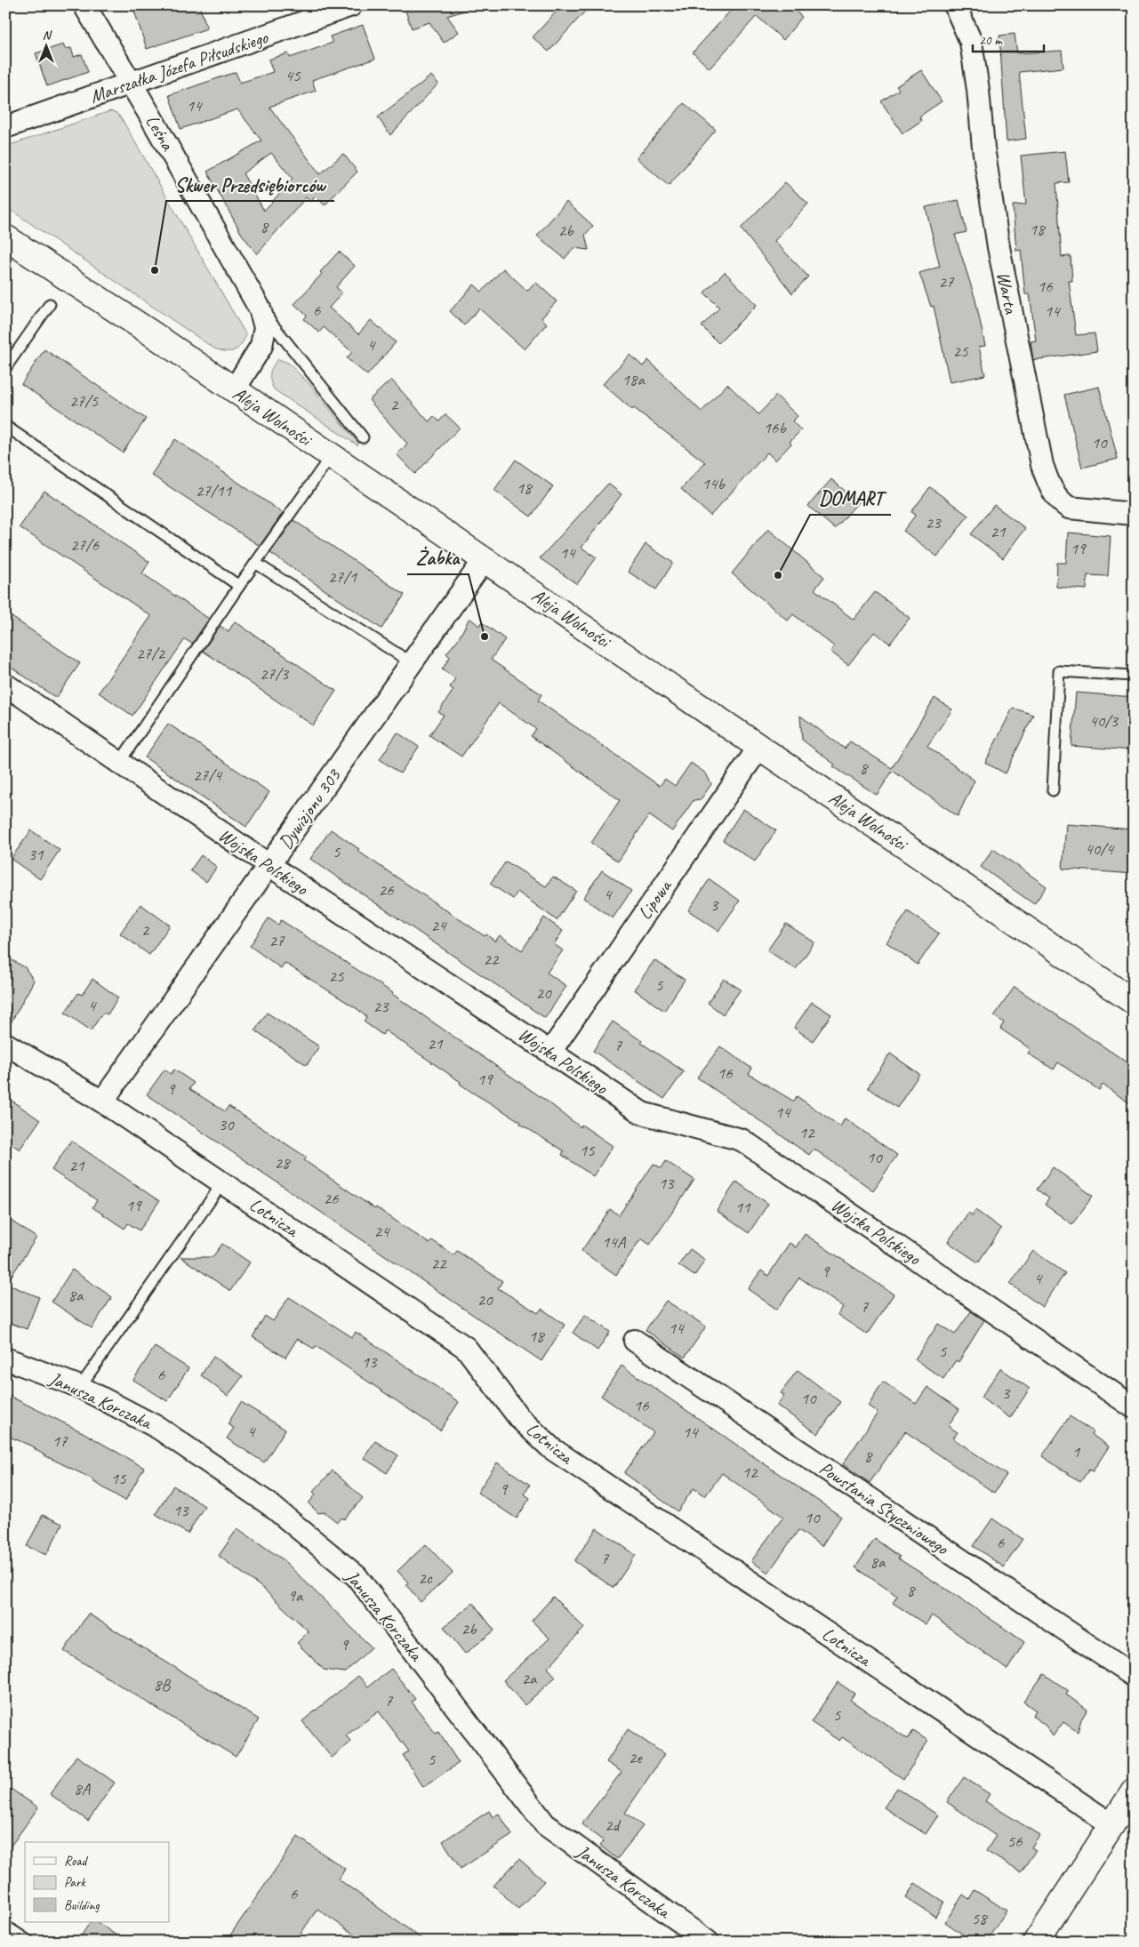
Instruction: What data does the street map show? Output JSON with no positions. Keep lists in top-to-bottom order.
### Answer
{
  "streets": {
    "street": [
      "Marszałka Józefa Piłsudskiego",
      "Leśna",
      "Warta",
      "Aleja Wolności",
      "Dywizjonu 303",
      "Wojska Polskiego",
      "Lipowa",
      "Lotnicza",
      "Janusza Korczaka",
      "Powstania Styczniowego"
    ]
  },
  "crossings": [
    ["Marszałka Józefa Piłsudskiego", "Leśna"],
    ["Leśna", "Aleja Wolności"],
    ["Aleja Wolności", "Dywizjonu 303"],
    ["Aleja Wolności", "Lipowa"],
    ["Dywizjonu 303", "Wojska Polskiego"],
    ["Dywizjonu 303", "Lotnicza"],
    ["Wojska Polskiego", "Lipowa"]
  ],
  "places": ["Skwer Przedsiębiorców", "DOMART", "Żabka"],
  "house_numbers": [
    "45",
    "14",
    "8",
    "18",
    "2b",
    "27",
    "16",
    "6",
    "14",
    "4",
    "25",
    "18a",
    "27/5",
    "2",
    "16b",
    "10",
    "14b",
    "18",
    "27/11",
    "23",
    "21",
    "27/6",
    "19",
    "14",
    "27/1",
    "27/2",
    "27/3",
    "40/3",
    "8",
    "27/4",
    "40/4",
    "5",
    "31",
    "26",
    "4",
    "3",
    "24",
    "2",
    "27",
    "22",
    "25",
    "5",
    "20",
    "4",
    "23",
    "21",
    "7",
    "16",
    "19",
    "9",
    "14",
    "30",
    "12",
    "15",
    "10",
    "28",
    "21",
    "13",
    "26",
    "19",
    "11",
    "24",
    "14A",
    "22",
    "9",
    "4",
    "8a",
    "20",
    "7",
    "14",
    "18",
    "5",
    "13",
    "6",
    "3",
    "10",
    "16",
    "4",
    "14",
    "17",
    "1",
    "8",
    "12",
    "15",
    "9",
    "13",
    "10",
    "6",
    "7",
    "8a",
    "2c",
    "8",
    "9a",
    "2b",
    "9",
    "2a",
    "8B",
    "7",
    "5",
    "2e",
    "5",
    "8A",
    "2d",
    "56",
    "6",
    "58"
  ],
  "legend": ["Road", "Park", "Building"],
  "scale_bar": "20 m",
  "north": "top"
}
